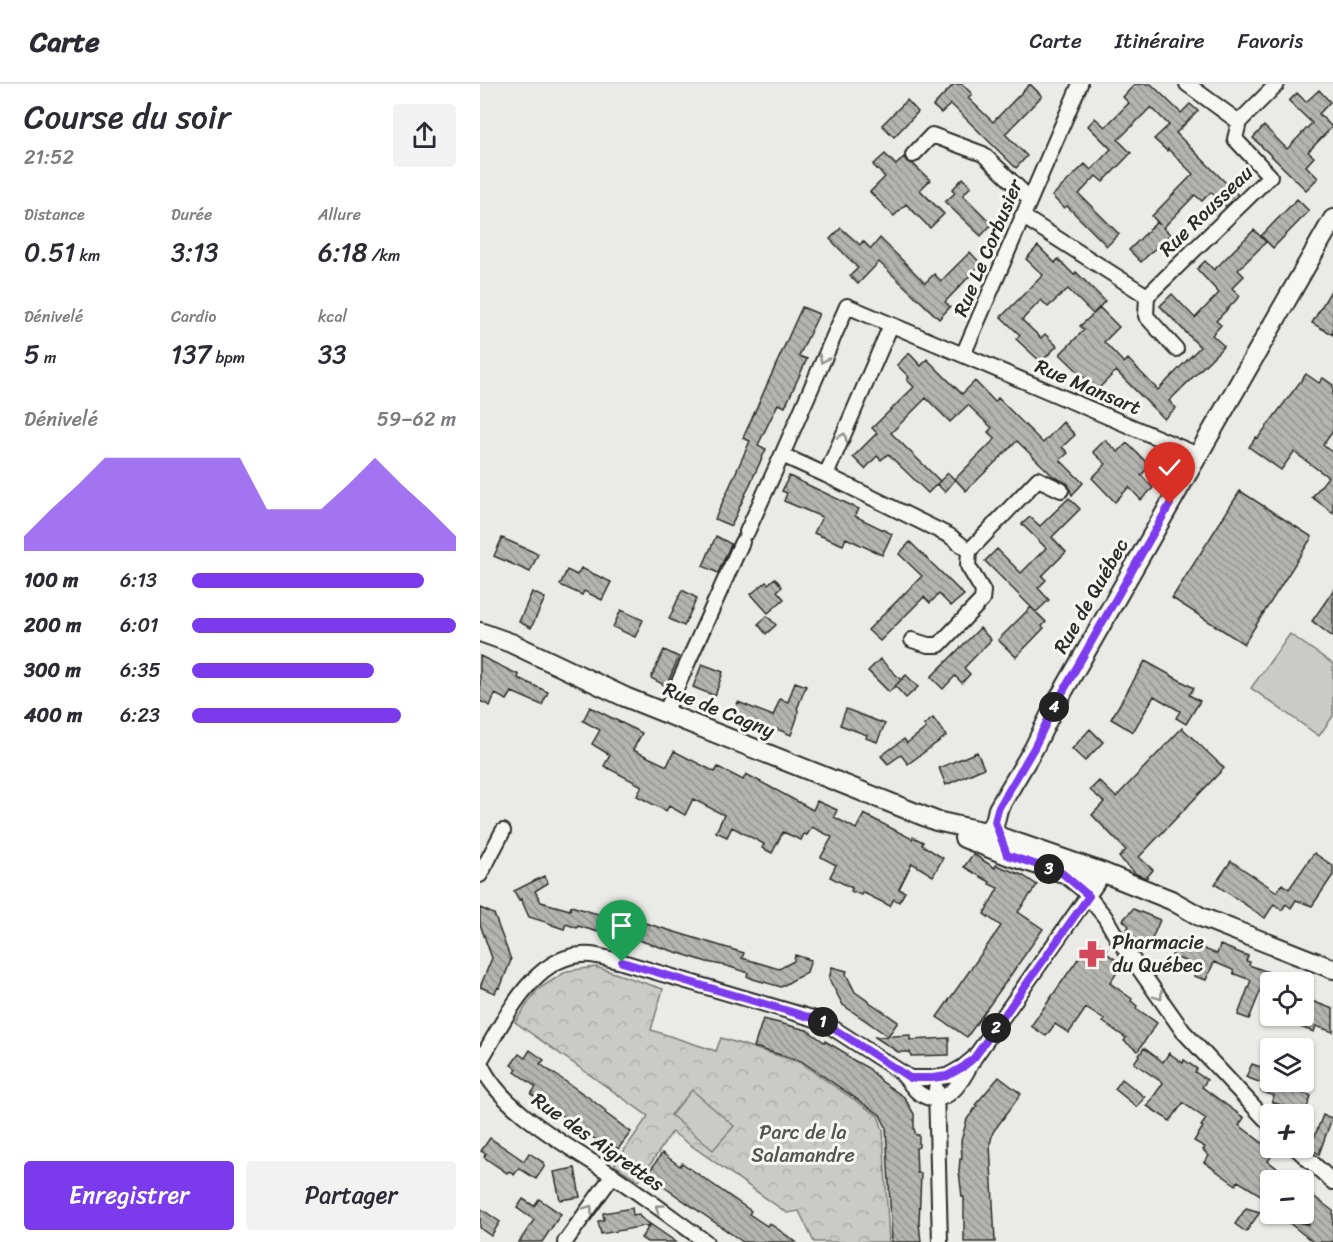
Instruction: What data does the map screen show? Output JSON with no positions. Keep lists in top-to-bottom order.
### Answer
{
  "streets": {
    "main road": ["Rue de Québec", "Rue de Cagny"],
    "street": [
      "Rue Rousseau",
      "Rue Le Corbusier",
      "Rue Mansart",
      "Rue des Aigrettes"
    ]
  },
  "crossings": [
    ["Rue Le Corbusier", "Rue Mansart"],
    ["Rue Mansart", "Rue de Québec"],
    ["Rue de Québec", "Rue de Cagny"]
  ],
  "one_way": ["Rue des Aigrettes"],
  "parks": ["Parc de la Salamandre"],
  "places": {
    "pharmacy": ["Pharmacie du Québec"]
  },
  "page": {
    "header": "Carte",
    "nav": ["Carte", "Itinéraire", "Favoris"],
    "heading": ["Course du soir", "21:52"],
    "stats": [
      ["Distance", "0.51 km"],
      ["Durée", "3:13"],
      ["Allure", "6:18 /km"],
      ["Dénivelé", "5 m"],
      ["Cardio", "137 bpm"],
      ["kcal", "33"]
    ],
    "chart": ["Dénivelé", "59–62 m"],
    "list": [
      {
        "name": "100 m",
        "note": "6:13"
      },
      {
        "name": "200 m",
        "note": "6:01"
      },
      {
        "name": "300 m",
        "note": "6:35"
      },
      {
        "name": "400 m",
        "note": "6:23"
      }
    ],
    "pins": [
      "4",
      "3",
      "1",
      "2"
    ],
    "map_buttons": ["+", "−"],
    "buttons": ["Enregistrer", "Partager"]
  }
}
